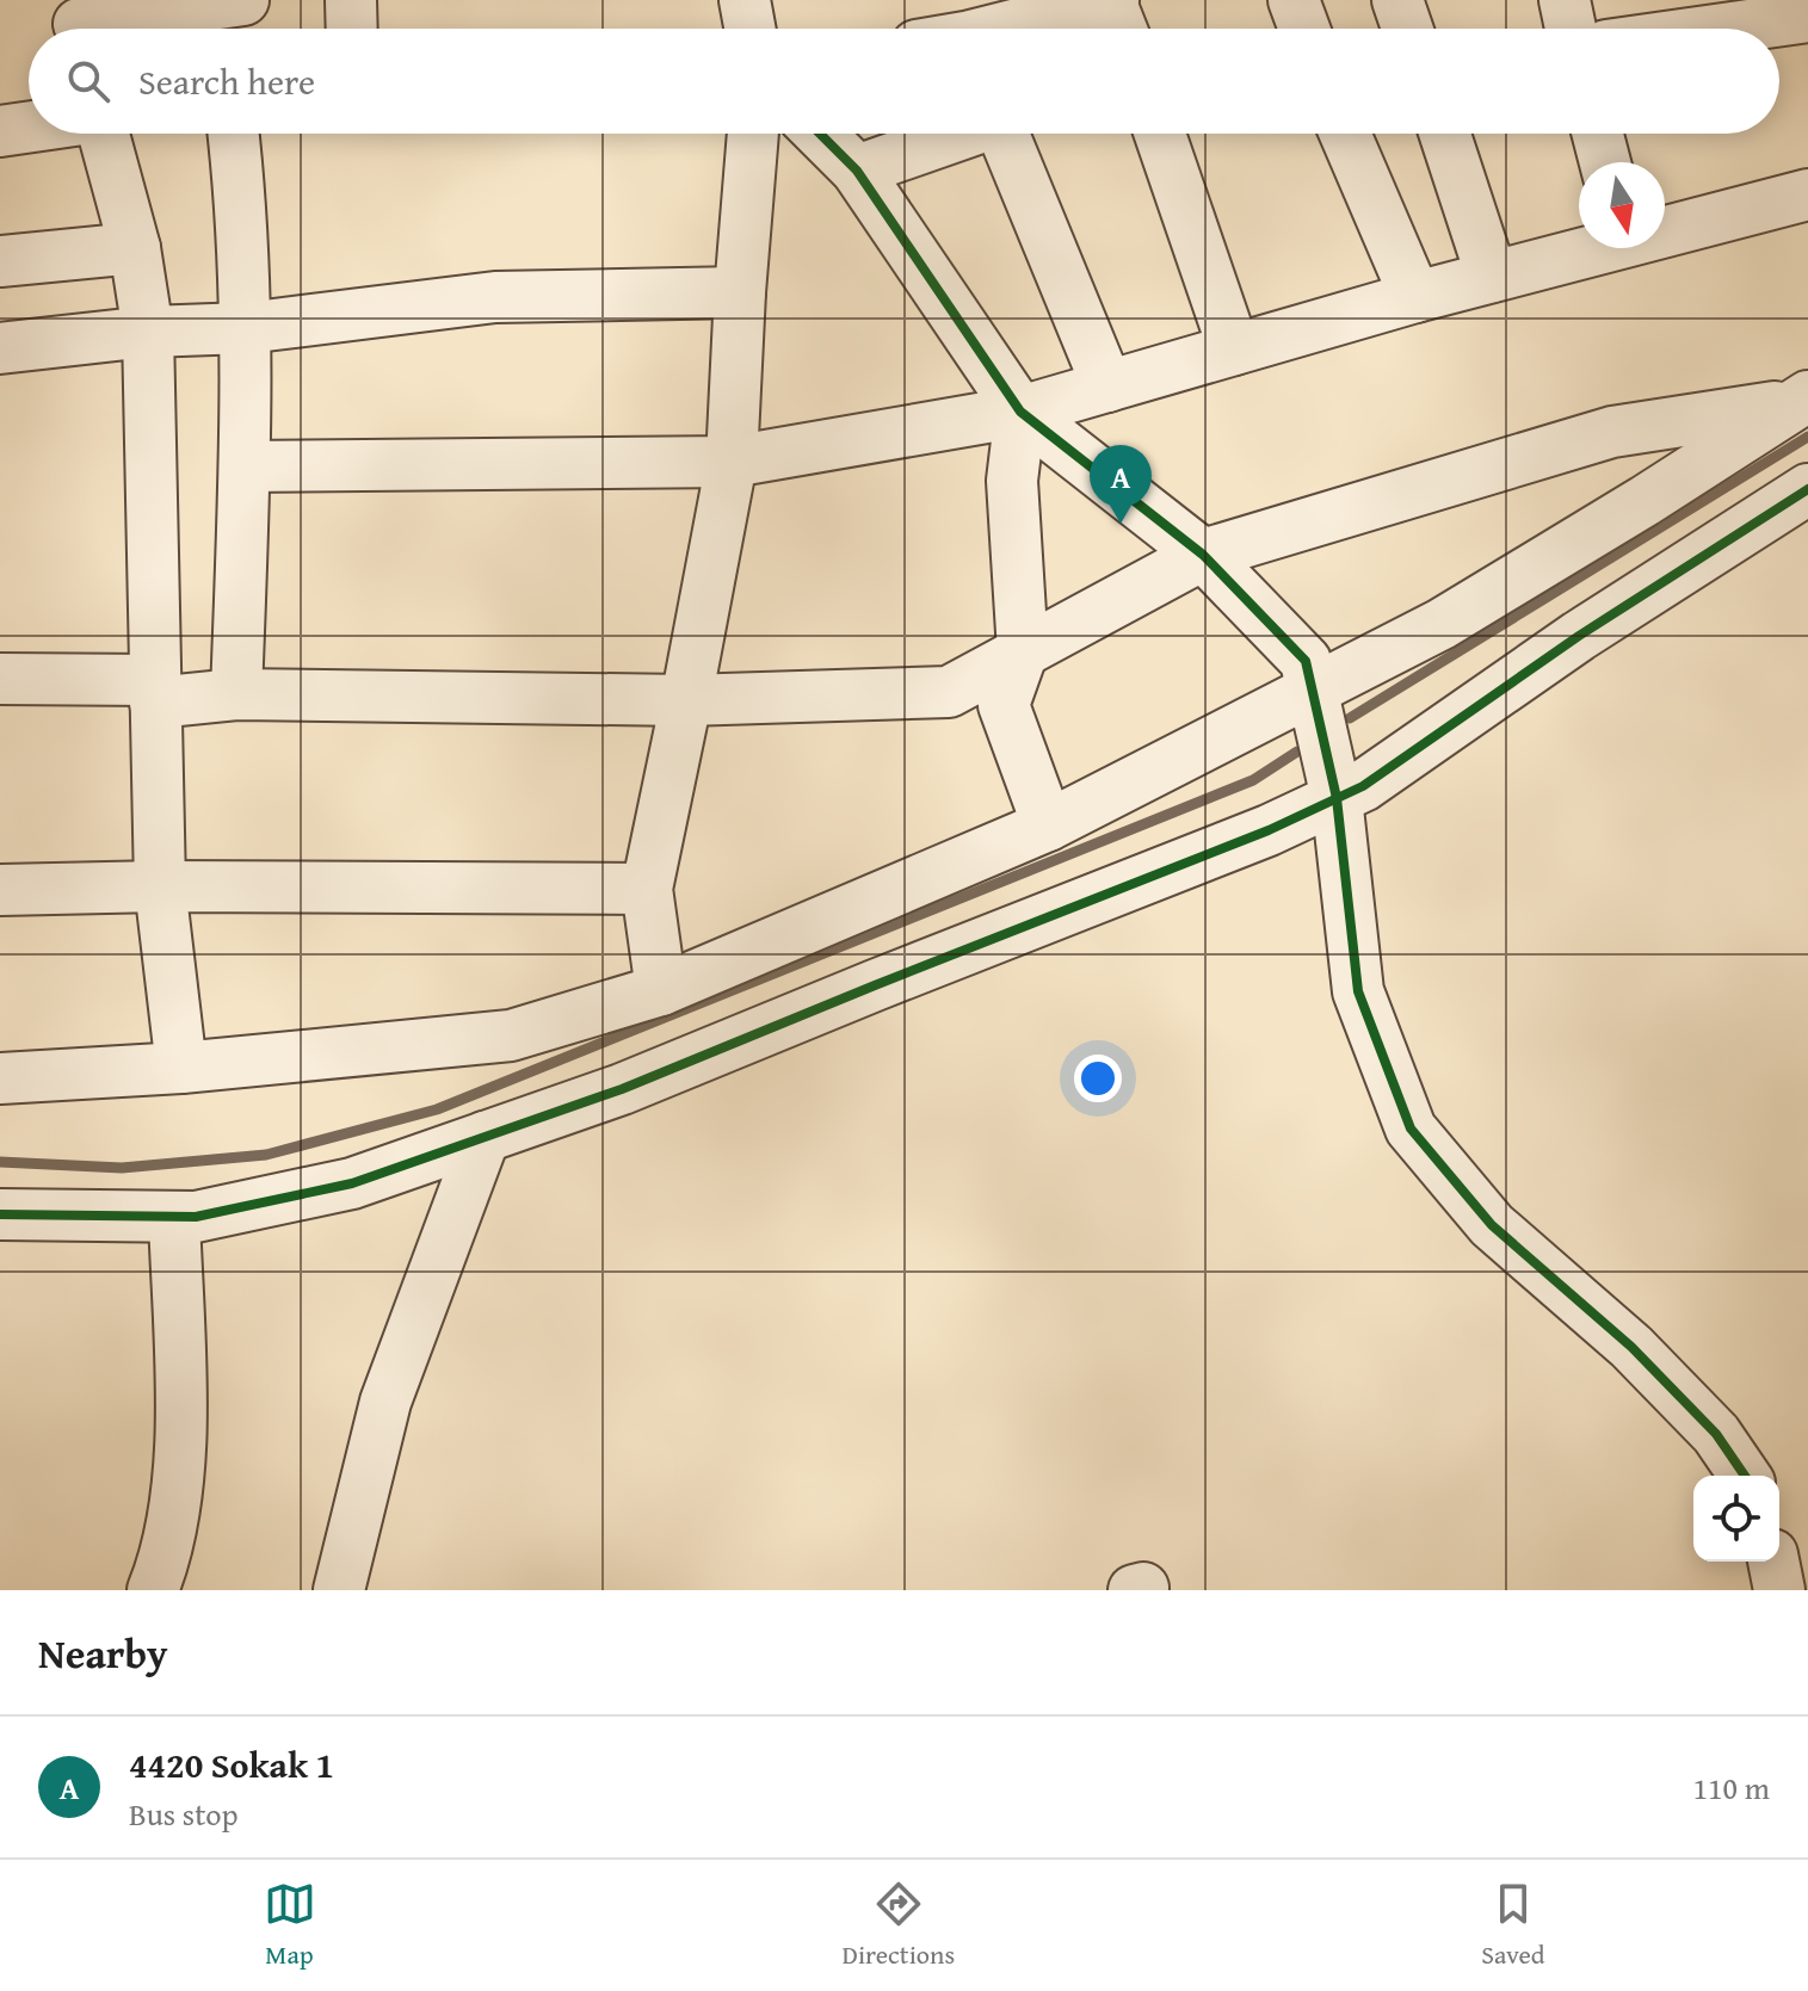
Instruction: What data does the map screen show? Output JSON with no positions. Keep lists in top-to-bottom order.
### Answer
{
  "north": "bottom",
  "page": {
    "search": "Search here",
    "pins": "A",
    "heading": "Nearby",
    "list": [
      {
        "mark": "A",
        "name": "4420 Sokak 1",
        "note": "Bus stop",
        "value": "110 m"
      }
    ],
    "nav": ["Map", "Directions", "Saved"]
  }
}
